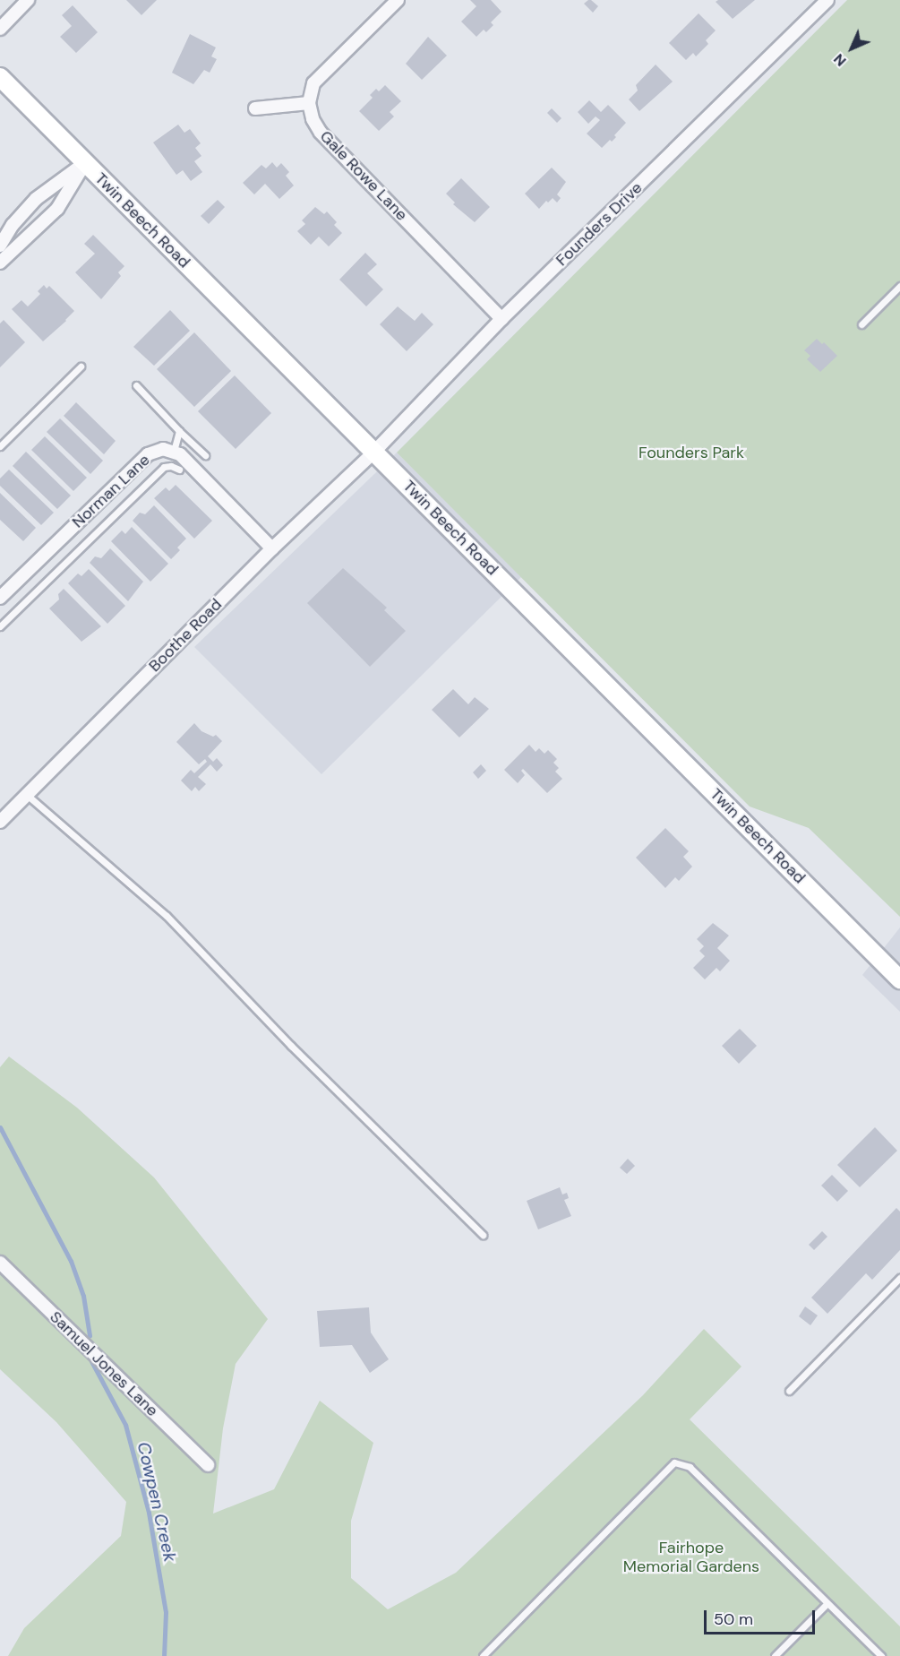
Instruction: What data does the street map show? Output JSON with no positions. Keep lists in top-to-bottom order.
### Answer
{
  "streets": {
    "street": [
      "Gale Rowe Lane",
      "Twin Beech Road",
      "Founders Drive",
      "Norman Lane",
      "Boothe Road",
      "Samuel Jones Lane"
    ]
  },
  "crossings": [
    ["Gale Rowe Lane", "Founders Drive"],
    ["Twin Beech Road", "Founders Drive"],
    ["Twin Beech Road", "Boothe Road"],
    ["Founders Drive", "Boothe Road"],
    ["Norman Lane", "Boothe Road"]
  ],
  "water": ["Cowpen Creek"],
  "parks": ["Founders Park", "Fairhope Memorial Gardens"],
  "scale_bar": "50 m",
  "north": "bottom left"
}
